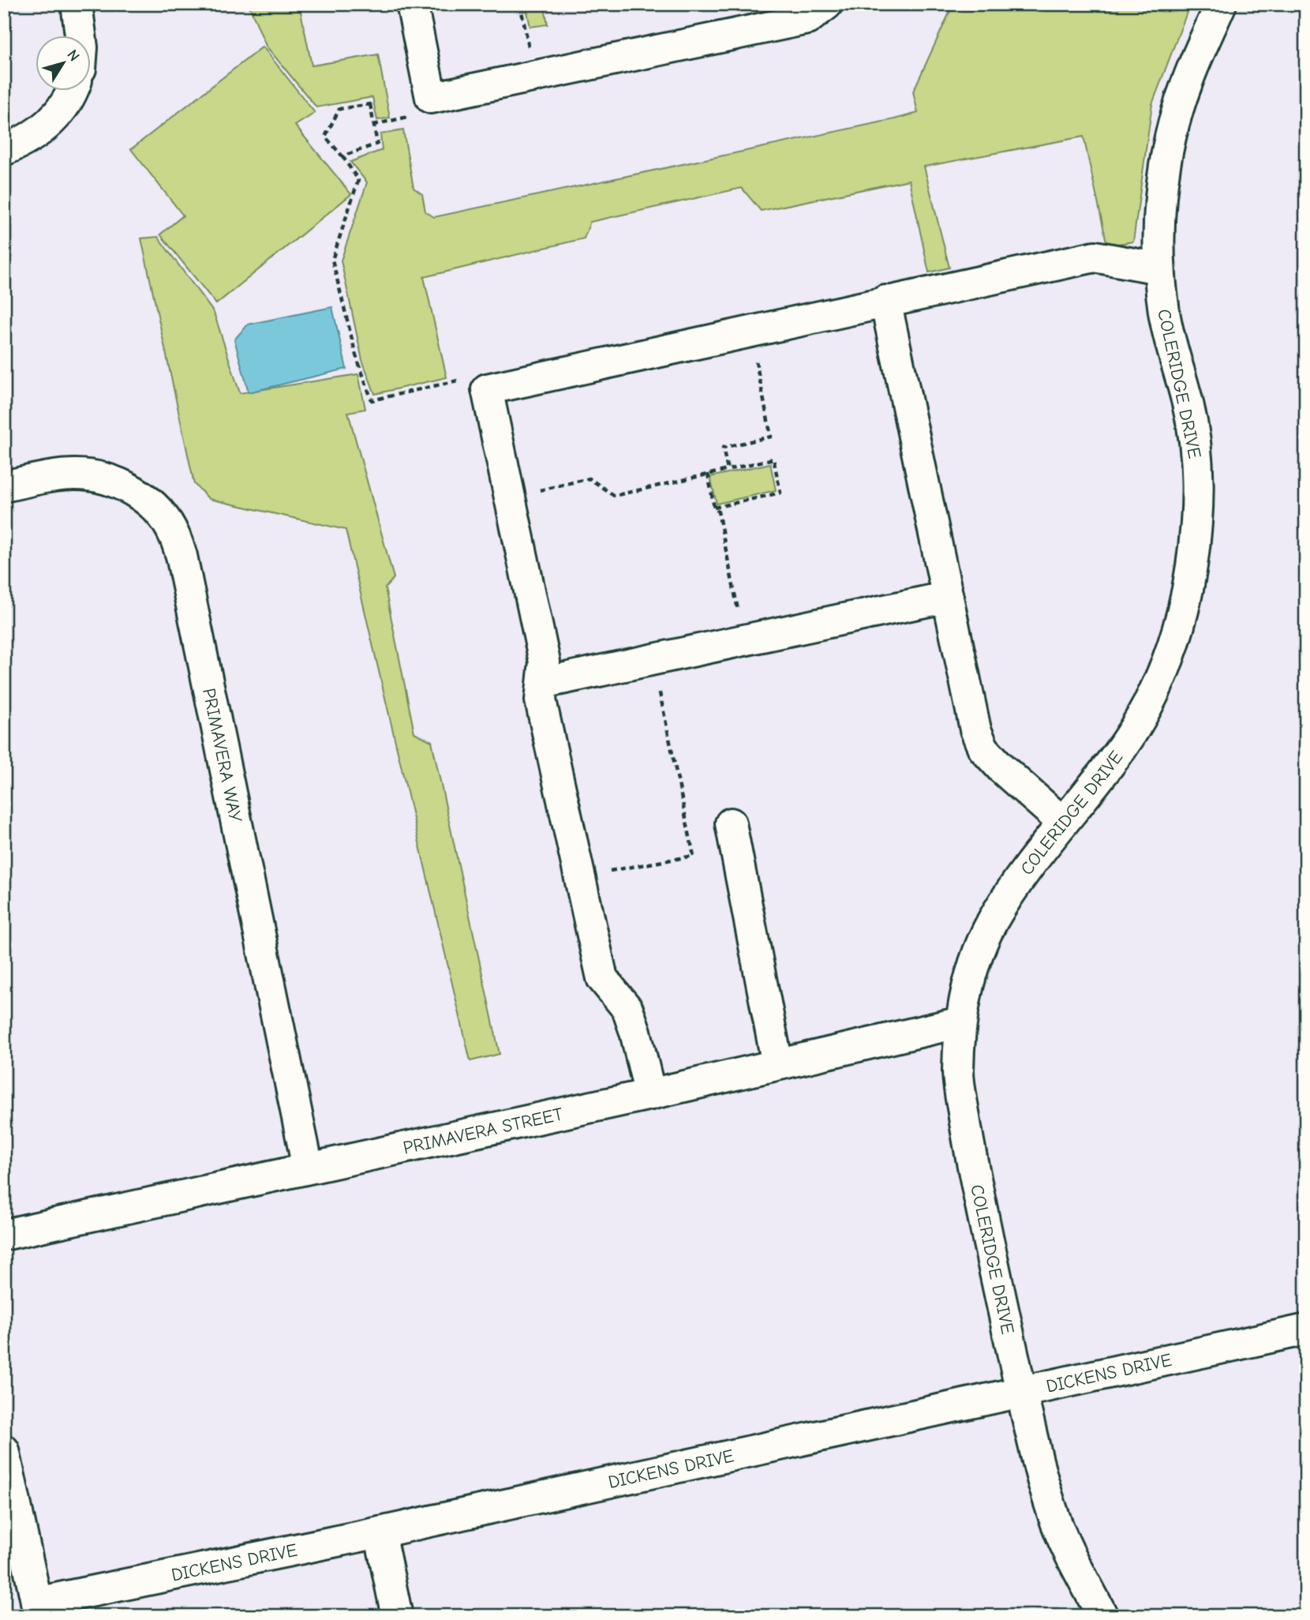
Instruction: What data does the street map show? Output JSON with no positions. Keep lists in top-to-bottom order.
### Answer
{
  "streets": {
    "street": [
      "COLERIDGE DRIVE",
      "PRIMAVERA WAY",
      "PRIMAVERA STREET",
      "DICKENS DRIVE"
    ]
  },
  "crossings": [
    ["COLERIDGE DRIVE", "PRIMAVERA STREET"],
    ["COLERIDGE DRIVE", "DICKENS DRIVE"],
    ["PRIMAVERA WAY", "PRIMAVERA STREET"]
  ],
  "north": "top right"
}
